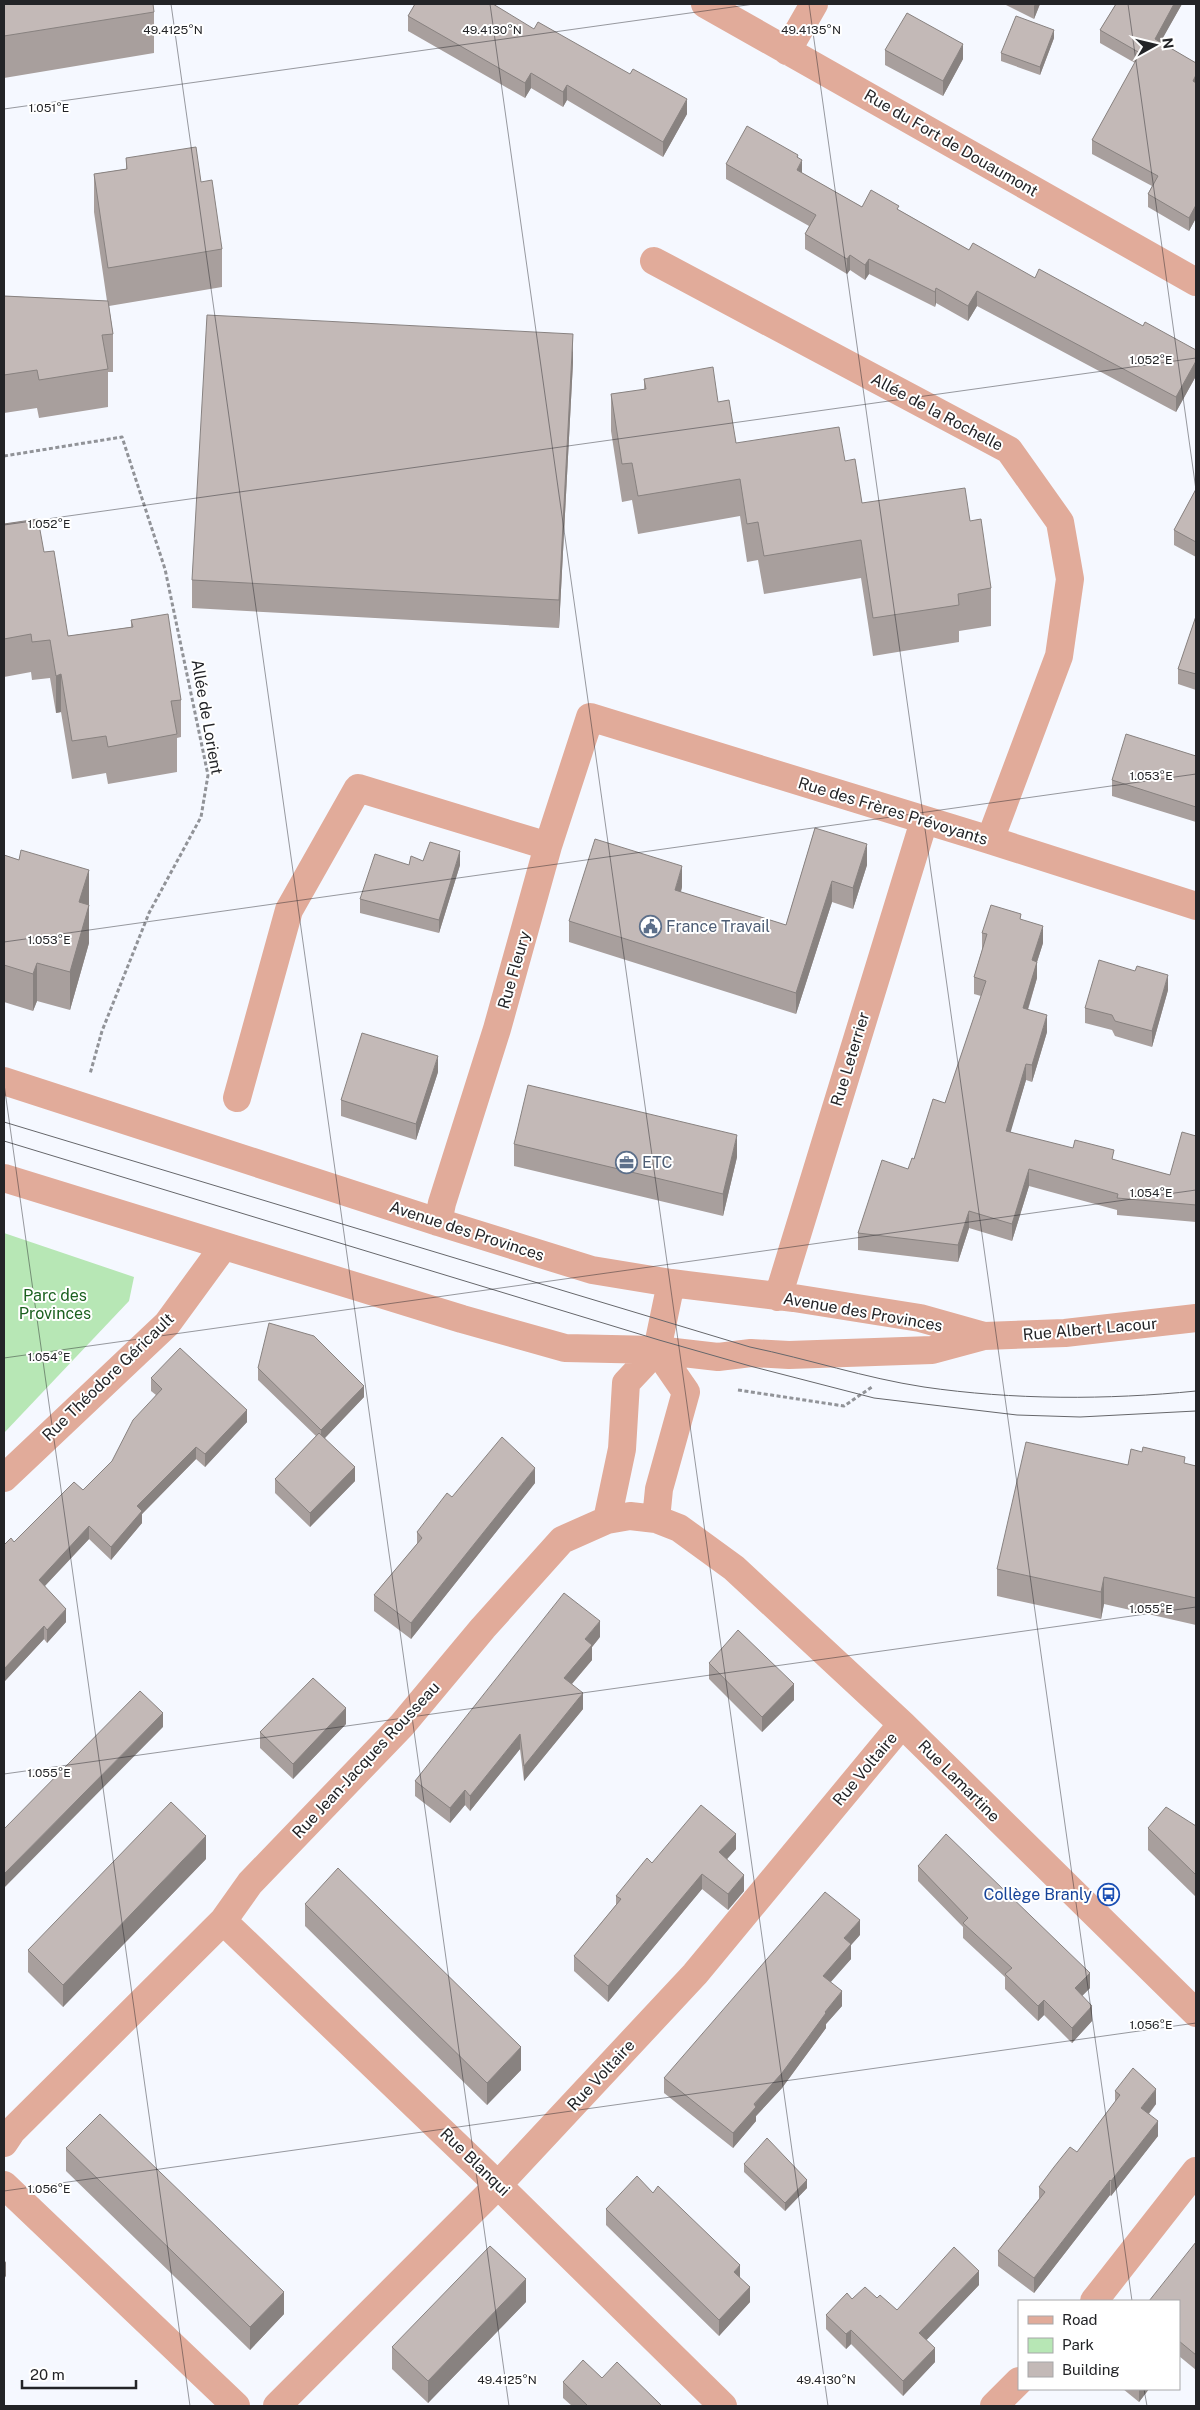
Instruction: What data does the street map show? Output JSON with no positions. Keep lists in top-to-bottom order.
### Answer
{
  "streets": {
    "street": [
      "Rue du Fort de Douaumont",
      "Allée de la Rochelle",
      "Rue des Frères Prévoyants",
      "Rue Fleury",
      "Rue Leterrier",
      "Avenue des Provinces",
      "Rue Albert Lacour",
      "Rue Théodore Géricault",
      "Rue Jean-Jacques Rousseau",
      "Rue Voltaire",
      "Rue Lamartine",
      "Rue Blanqui"
    ],
    "path": ["Allée de Lorient"]
  },
  "crossings": [
    ["Allée de la Rochelle", "Rue des Frères Prévoyants"],
    ["Allée de Lorient", "Avenue des Provinces"],
    ["Rue des Frères Prévoyants", "Rue Fleury"],
    ["Rue des Frères Prévoyants", "Rue Leterrier"],
    ["Rue Fleury", "Avenue des Provinces"],
    ["Rue Leterrier", "Avenue des Provinces"],
    ["Avenue des Provinces", "Rue Albert Lacour"],
    ["Avenue des Provinces", "Rue Théodore Géricault"],
    ["Rue Jean-Jacques Rousseau", "Rue Lamartine"],
    ["Rue Jean-Jacques Rousseau", "Rue Blanqui"],
    ["Rue Voltaire", "Rue Lamartine"],
    ["Rue Voltaire", "Rue Blanqui"]
  ],
  "parks": ["Parc des Provinces"],
  "places": {
    "public building": ["France Travail"],
    "office": ["ETC"],
    "bus stop": ["Collège Branly"]
  },
  "legend": ["Road", "Park", "Building"],
  "scale_bar": "20 m",
  "north": "right",
  "coordinates": [
    "49.4125°N",
    "49.4130°N",
    "49.4135°N",
    "1.051°E",
    "1.052°E",
    "1.053°E",
    "1.054°E",
    "1.055°E",
    "1.056°E"
  ]
}
